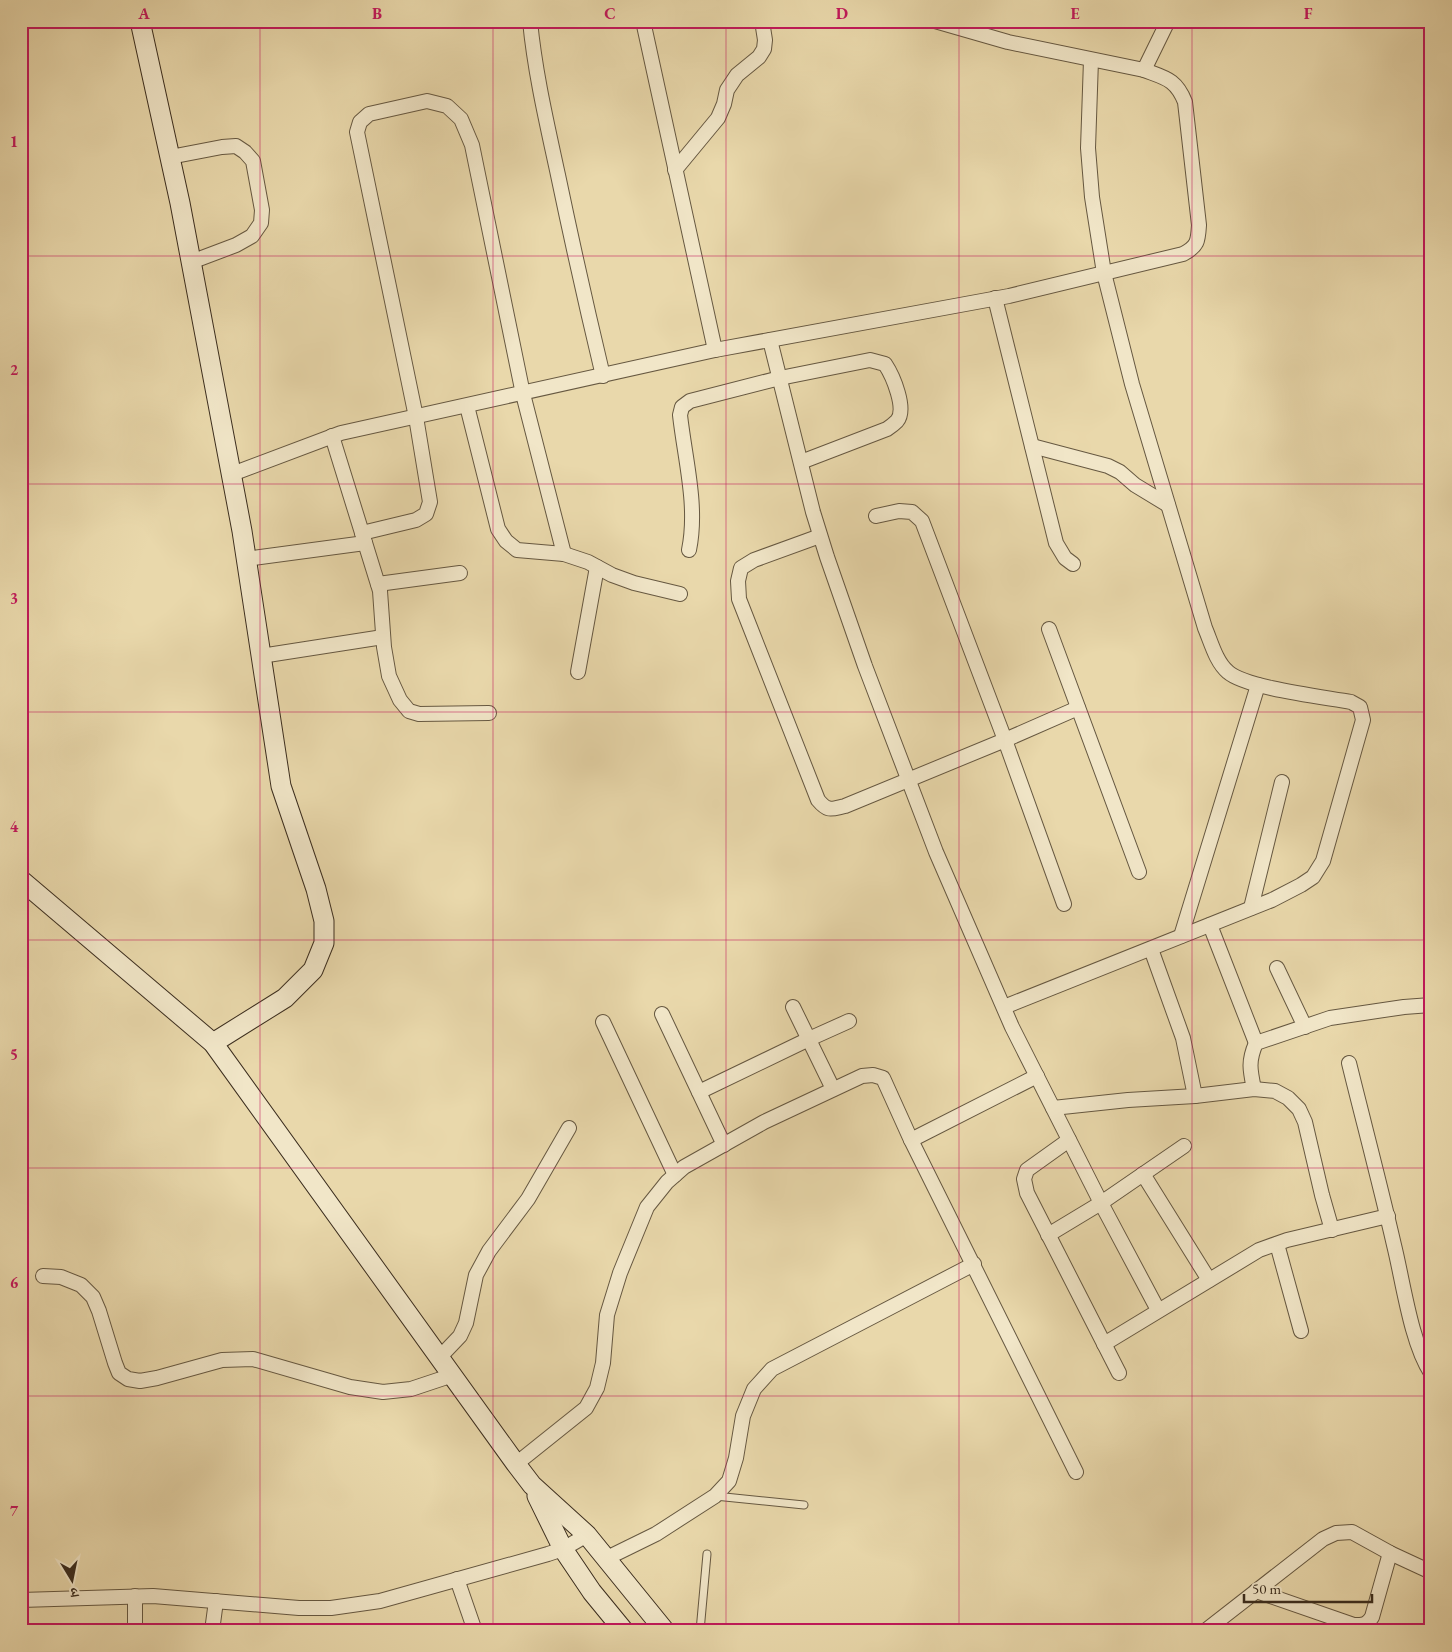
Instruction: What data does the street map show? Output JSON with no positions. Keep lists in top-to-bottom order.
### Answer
{
  "scale_bar": "50 m",
  "north": "bottom",
  "grid": {
    "columns": [
      "A",
      "B",
      "C",
      "D",
      "E",
      "F"
    ],
    "rows": [
      "1",
      "2",
      "3",
      "4",
      "5",
      "6",
      "7"
    ]
  }
}
